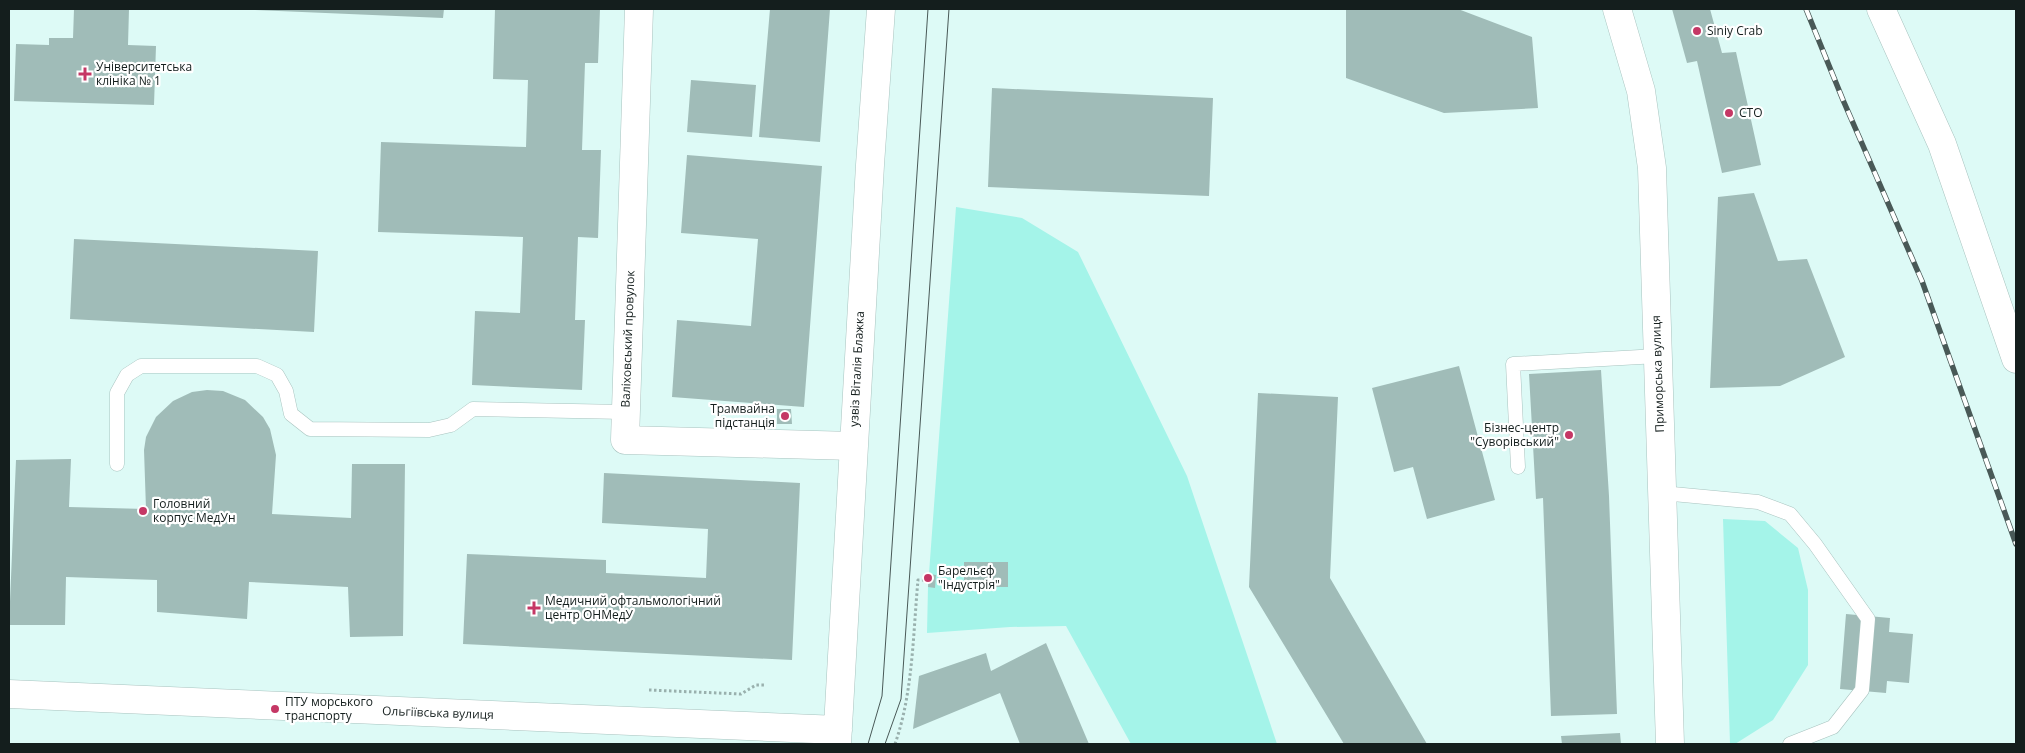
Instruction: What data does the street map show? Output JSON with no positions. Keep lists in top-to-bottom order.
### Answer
{
  "streets": {
    "street": [
      "Валіховський провулок",
      "узвіз Віталія Блажка",
      "Приморська вулиця",
      "Ольгіївська вулиця"
    ]
  },
  "crossings": [
    ["Валіховський провулок", "узвіз Віталія Блажка"],
    ["узвіз Віталія Блажка", "Ольгіївська вулиця"]
  ],
  "places": {
    "other": [
      "Siniy Crab",
      "СТО",
      "Трамвайна підстанція",
      "Бізнес-центр \"Суворівський\"",
      "Головний корпус МедУн",
      "Барельєф \"Індустрія\"",
      "ПТУ морського транспорту"
    ],
    "health": ["Університетська клініка № 1", "Медичний офтальмологічний центр ОНМедУ"]
  }
}
